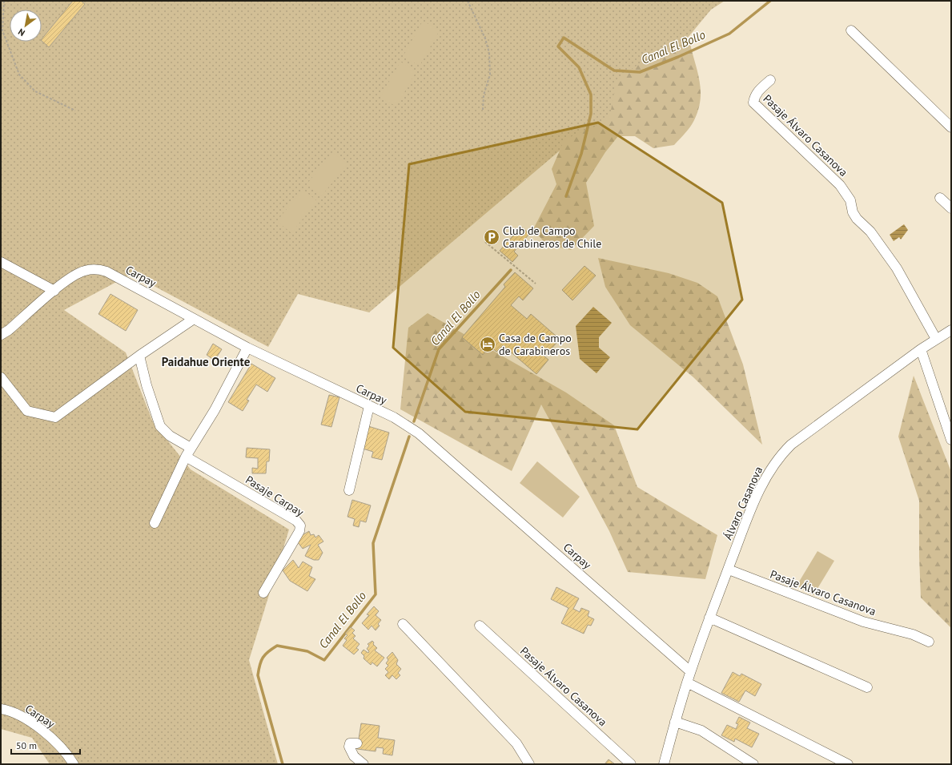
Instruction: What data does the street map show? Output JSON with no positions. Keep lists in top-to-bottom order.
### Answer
{
  "streets": {
    "street": [
      "Pasaje Álvaro Casanova",
      "Carpay",
      "Pasaje Carpay",
      "Álvaro Casanova"
    ]
  },
  "crossings": [
    ["Pasaje Álvaro Casanova", "Álvaro Casanova"],
    ["Carpay", "Álvaro Casanova"]
  ],
  "districts": ["Paidahue Oriente"],
  "water": ["Canal El Bollo"],
  "places": {
    "parking": ["Club de Campo Carabineros de Chile"],
    "hotel": ["Casa de Campo de Carabineros"]
  },
  "scale_bar": "50 m",
  "north": "bottom left"
}
